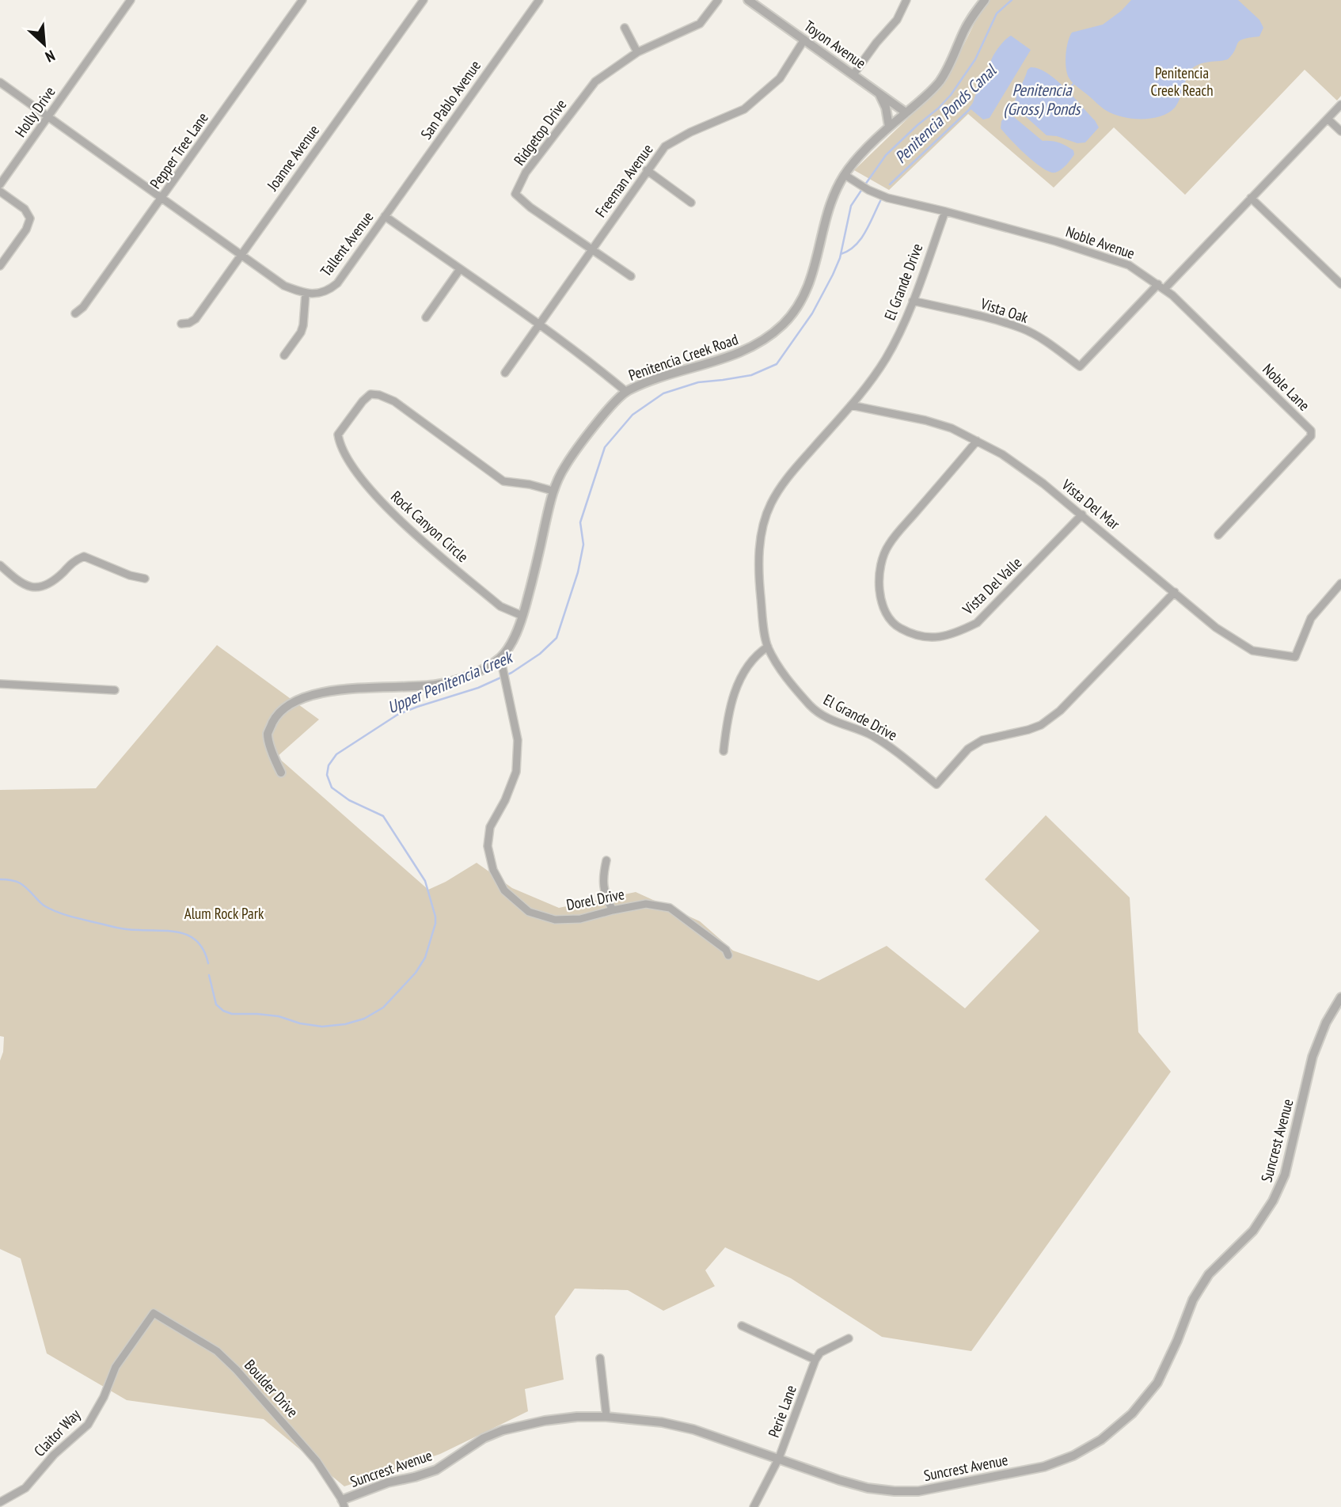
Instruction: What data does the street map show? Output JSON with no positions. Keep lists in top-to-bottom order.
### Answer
{
  "streets": {
    "street": [
      "Toyon Avenue",
      "San Pablo Avenue",
      "Holly Drive",
      "Ridgetop Drive",
      "Pepper Tree Lane",
      "Joanne Avenue",
      "Freeman Avenue",
      "Noble Avenue",
      "Tallent Avenue",
      "El Grande Drive",
      "Vista Oak",
      "Penitencia Creek Road",
      "Noble Lane",
      "Vista Del Mar",
      "Rock Canyon Circle",
      "Vista Del Valle",
      "Dorel Drive",
      "Suncrest Avenue",
      "Boulder Drive",
      "Perie Lane",
      "Claitor Way"
    ]
  },
  "crossings": [
    ["Toyon Avenue", "Freeman Avenue"],
    ["Toyon Avenue", "Penitencia Creek Road"],
    ["San Pablo Avenue", "Tallent Avenue"],
    ["Ridgetop Drive", "Freeman Avenue"],
    ["Freeman Avenue", "Tallent Avenue"],
    ["Noble Avenue", "El Grande Drive"],
    ["Noble Avenue", "Vista Oak"],
    ["Noble Avenue", "Penitencia Creek Road"],
    ["Noble Avenue", "Noble Lane"],
    ["Tallent Avenue", "Penitencia Creek Road"],
    ["El Grande Drive", "Vista Oak"],
    ["El Grande Drive", "Vista Del Mar"],
    ["Vista Oak", "Noble Lane"],
    ["Penitencia Creek Road", "Rock Canyon Circle"],
    ["Penitencia Creek Road", "Dorel Drive"],
    ["Vista Del Mar", "Vista Del Valle"],
    ["Suncrest Avenue", "Boulder Drive"],
    ["Suncrest Avenue", "Perie Lane"],
    ["Boulder Drive", "Claitor Way"]
  ],
  "water": ["Penitencia (Gross) Ponds", "Penitencia Ponds Canal", "Upper Penitencia Creek"],
  "parks": ["Penitencia Creek Reach", "Alum Rock Park"],
  "north": "bottom right"
}
